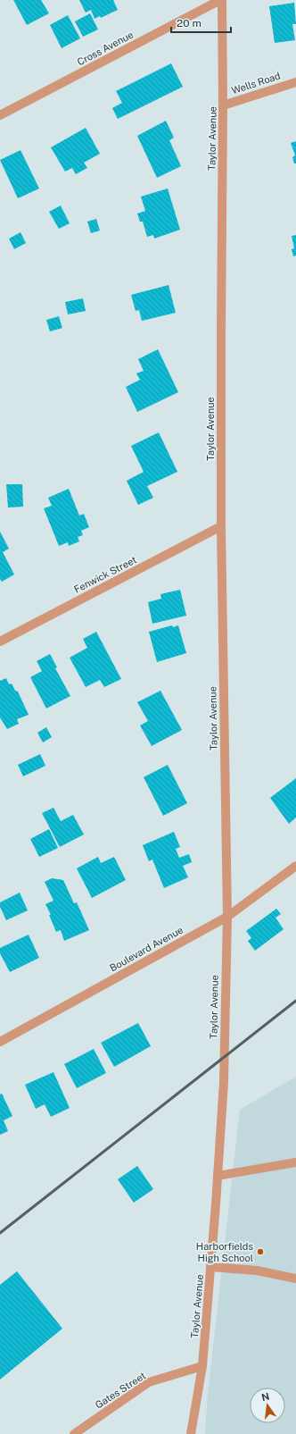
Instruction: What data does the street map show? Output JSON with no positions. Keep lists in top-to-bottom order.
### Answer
{
  "streets": {
    "street": [
      "Cross Avenue",
      "Wells Road",
      "Taylor Avenue",
      "Fenwick Street",
      "Boulevard Avenue",
      "Gates Street"
    ]
  },
  "crossings": [
    ["Cross Avenue", "Taylor Avenue"],
    ["Wells Road", "Taylor Avenue"],
    ["Taylor Avenue", "Fenwick Street"],
    ["Taylor Avenue", "Boulevard Avenue"],
    ["Taylor Avenue", "Gates Street"]
  ],
  "places": ["Harborfields High School"],
  "scale_bar": "20 m",
  "north": "top"
}
